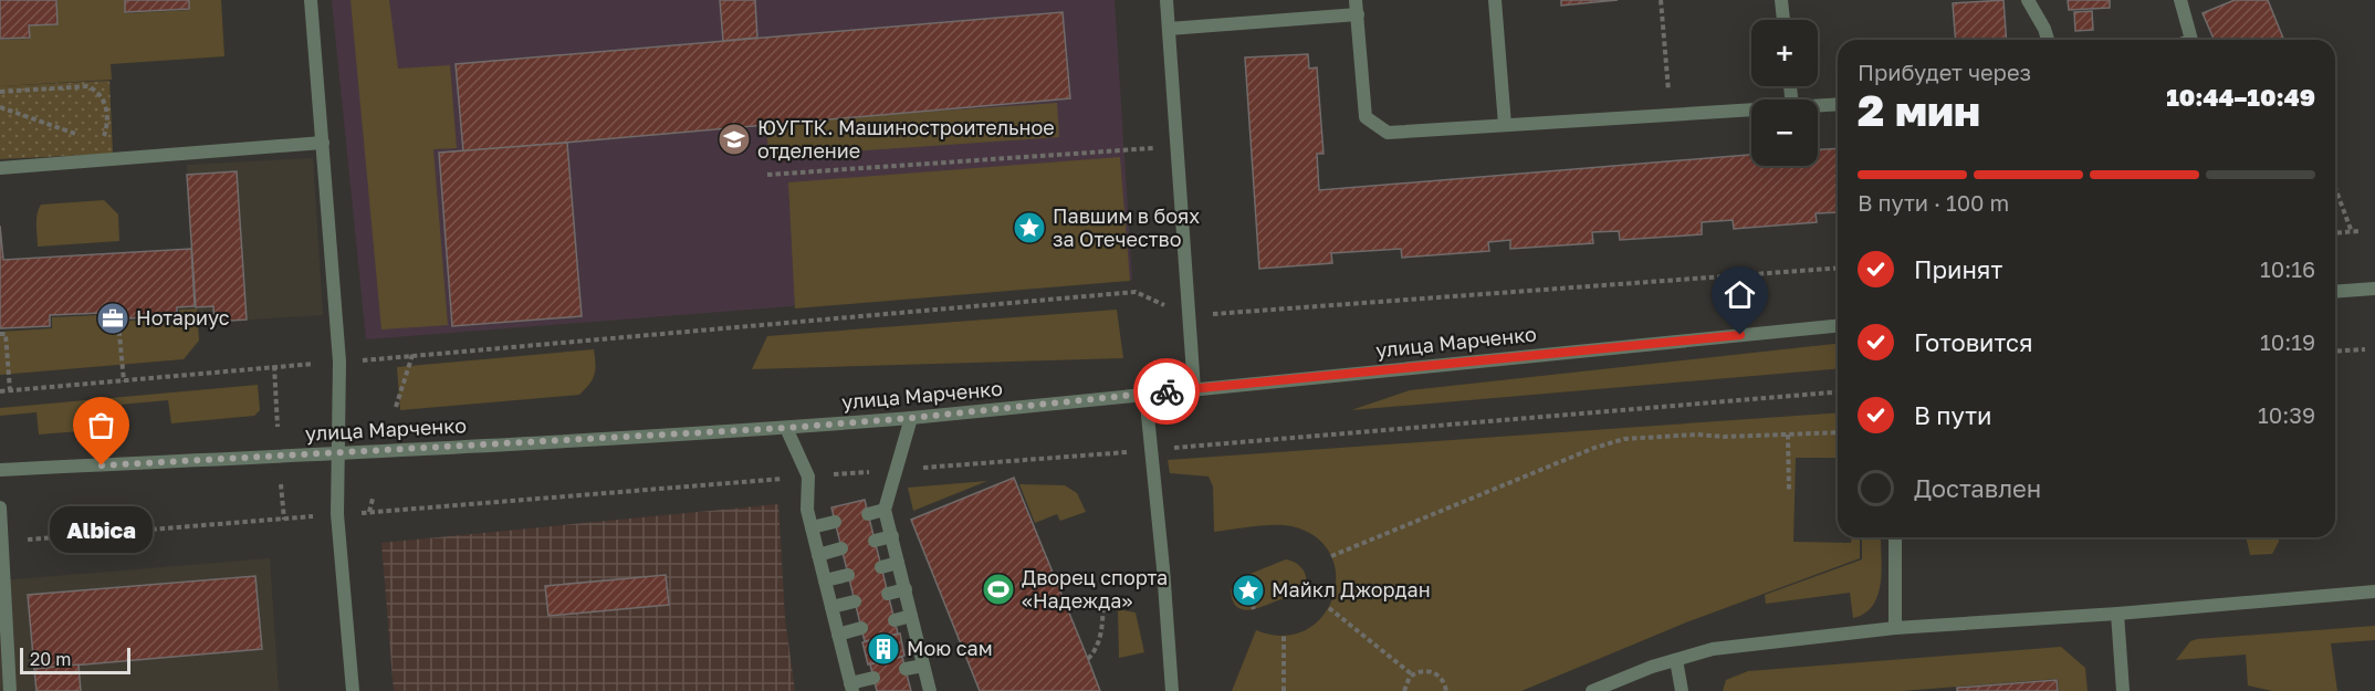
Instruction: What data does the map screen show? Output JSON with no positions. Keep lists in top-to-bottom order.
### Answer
{
  "streets": {
    "street": ["улица Марченко"]
  },
  "places": {
    "school or university": ["ЮУГТК. Машиностроительное отделение"],
    "place": ["Павшим в боях за Отечество", "Майкл Джордан"],
    "office": ["Нотариус"],
    "other": ["Albica"],
    "sports": ["Дворец спорта «Надежда»"],
    "building": ["Мою сам"]
  },
  "scale_bar": "20 m",
  "page": {
    "map_buttons": ["+", "−"],
    "heading": ["2 мин", "Прибудет через", "10:44–10:49"],
    "bar": "В пути · 100 m",
    "list": [
      ["Принят", "10:16"],
      ["Готовится", "10:19"],
      ["В пути", "10:39"],
      "Доставлен"
    ],
    "bubble": "Albica",
    "scale": "20 m"
  }
}
